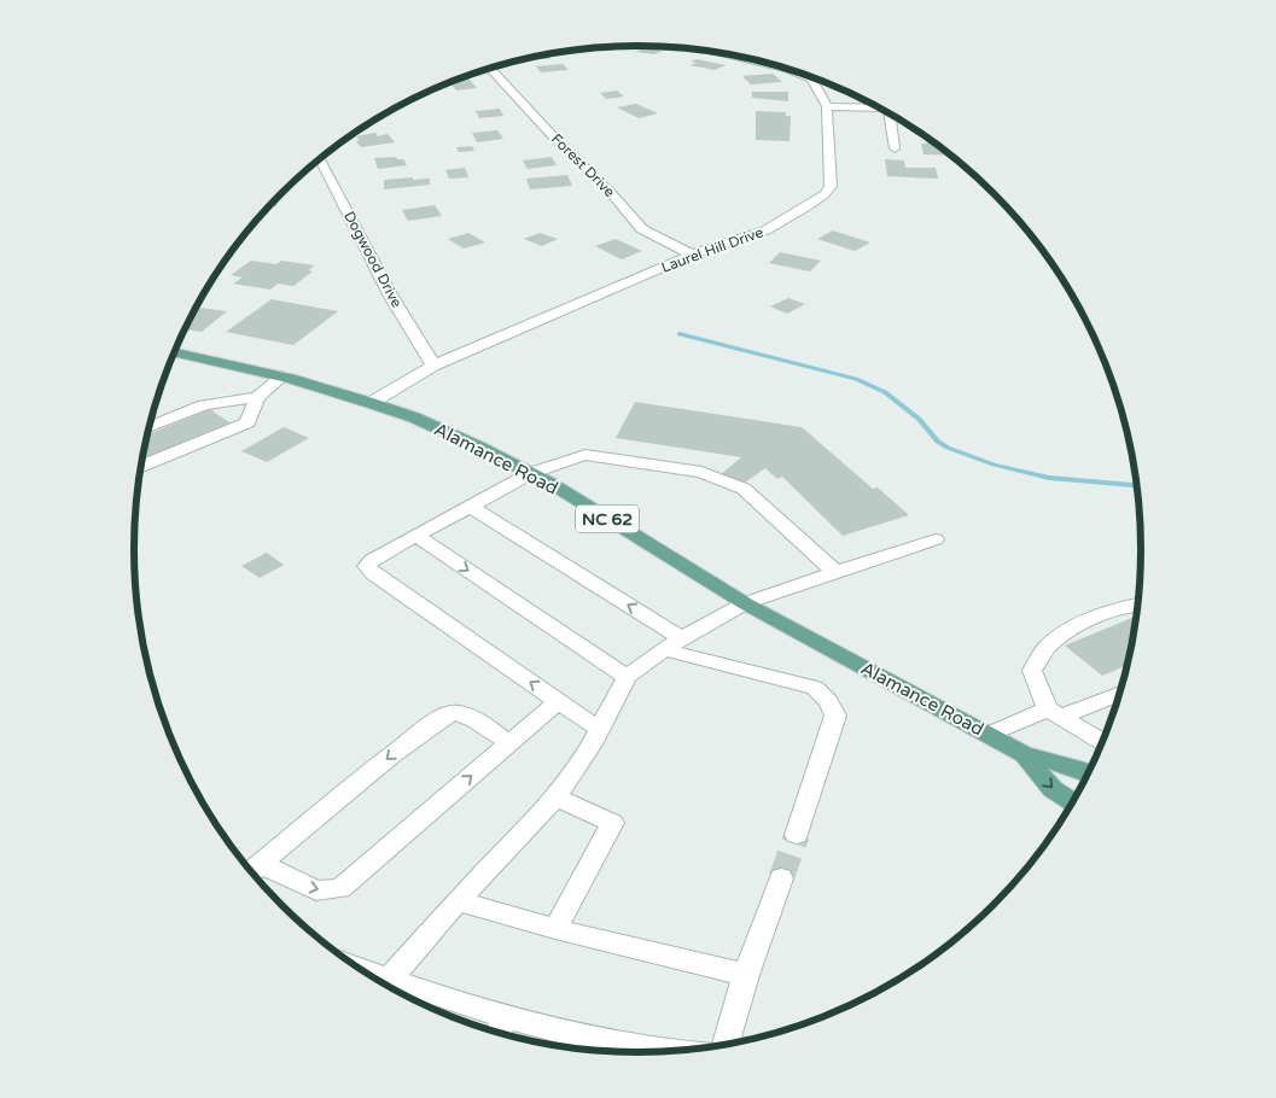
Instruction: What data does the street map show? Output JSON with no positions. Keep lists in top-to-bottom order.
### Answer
{
  "streets": {
    "main road": ["Alamance Road", "NC 62"],
    "street": ["Forest Drive", "Laurel Hill Drive", "Dogwood Drive"]
  },
  "crossings": [
    ["Forest Drive", "Laurel Hill Drive"],
    ["Laurel Hill Drive", "Dogwood Drive"],
    ["Laurel Hill Drive", "Alamance Road"]
  ]
}
